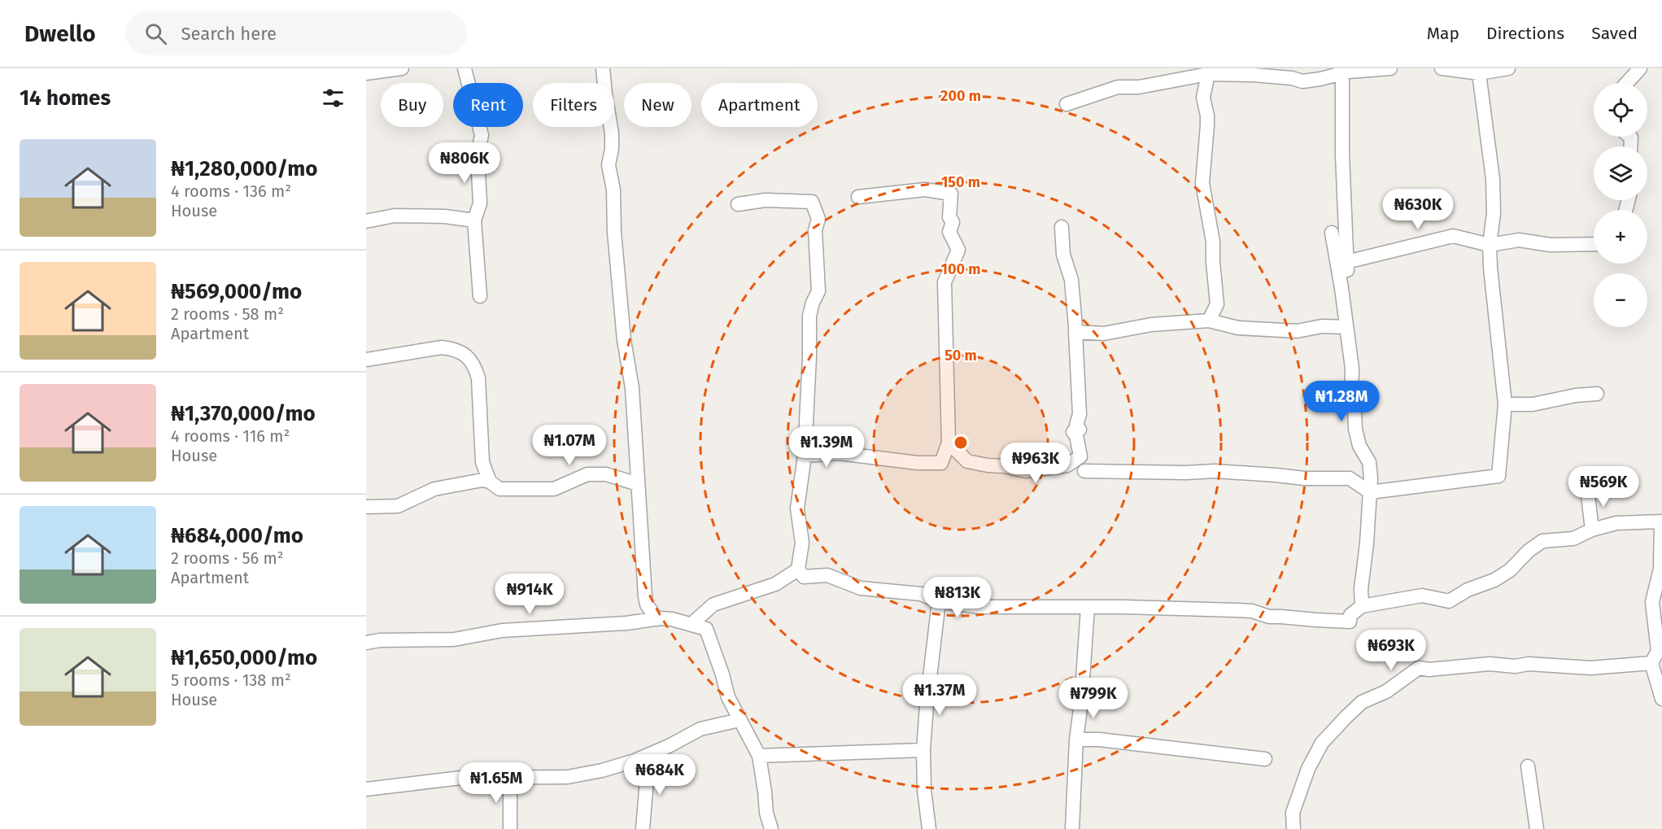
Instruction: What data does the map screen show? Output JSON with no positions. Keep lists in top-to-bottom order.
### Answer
{
  "page": {
    "header": "Dwello",
    "search": "Search here",
    "nav": ["Map", "Directions", "Saved"],
    "heading": "14 homes",
    "map_buttons": ["+", "−"],
    "chip": [
      "Buy",
      "Rent",
      "Filters",
      "New",
      "Apartment"
    ],
    "list": [
      {
        "name": "₦1,280,000/mo",
        "note": "4 rooms · 136 m² · House"
      },
      {
        "name": "₦569,000/mo",
        "note": "2 rooms · 58 m² · Apartment"
      },
      {
        "name": "₦1,370,000/mo",
        "note": "4 rooms · 116 m² · House"
      },
      {
        "name": "₦684,000/mo",
        "note": "2 rooms · 56 m² · Apartment"
      },
      {
        "name": "₦1,650,000/mo",
        "note": "5 rooms · 138 m² · House"
      }
    ],
    "price": [
      "₦806K",
      "₦630K",
      "₦1.28M",
      "₦1.07M",
      "₦1.39M",
      "₦963K",
      "₦569K",
      "₦914K",
      "₦813K",
      "₦693K",
      "₦1.37M",
      "₦799K",
      "₦684K",
      "₦1.65M"
    ]
  },
  "rings": [
    "200 m",
    "150 m",
    "100 m",
    "50 m"
  ]
}
